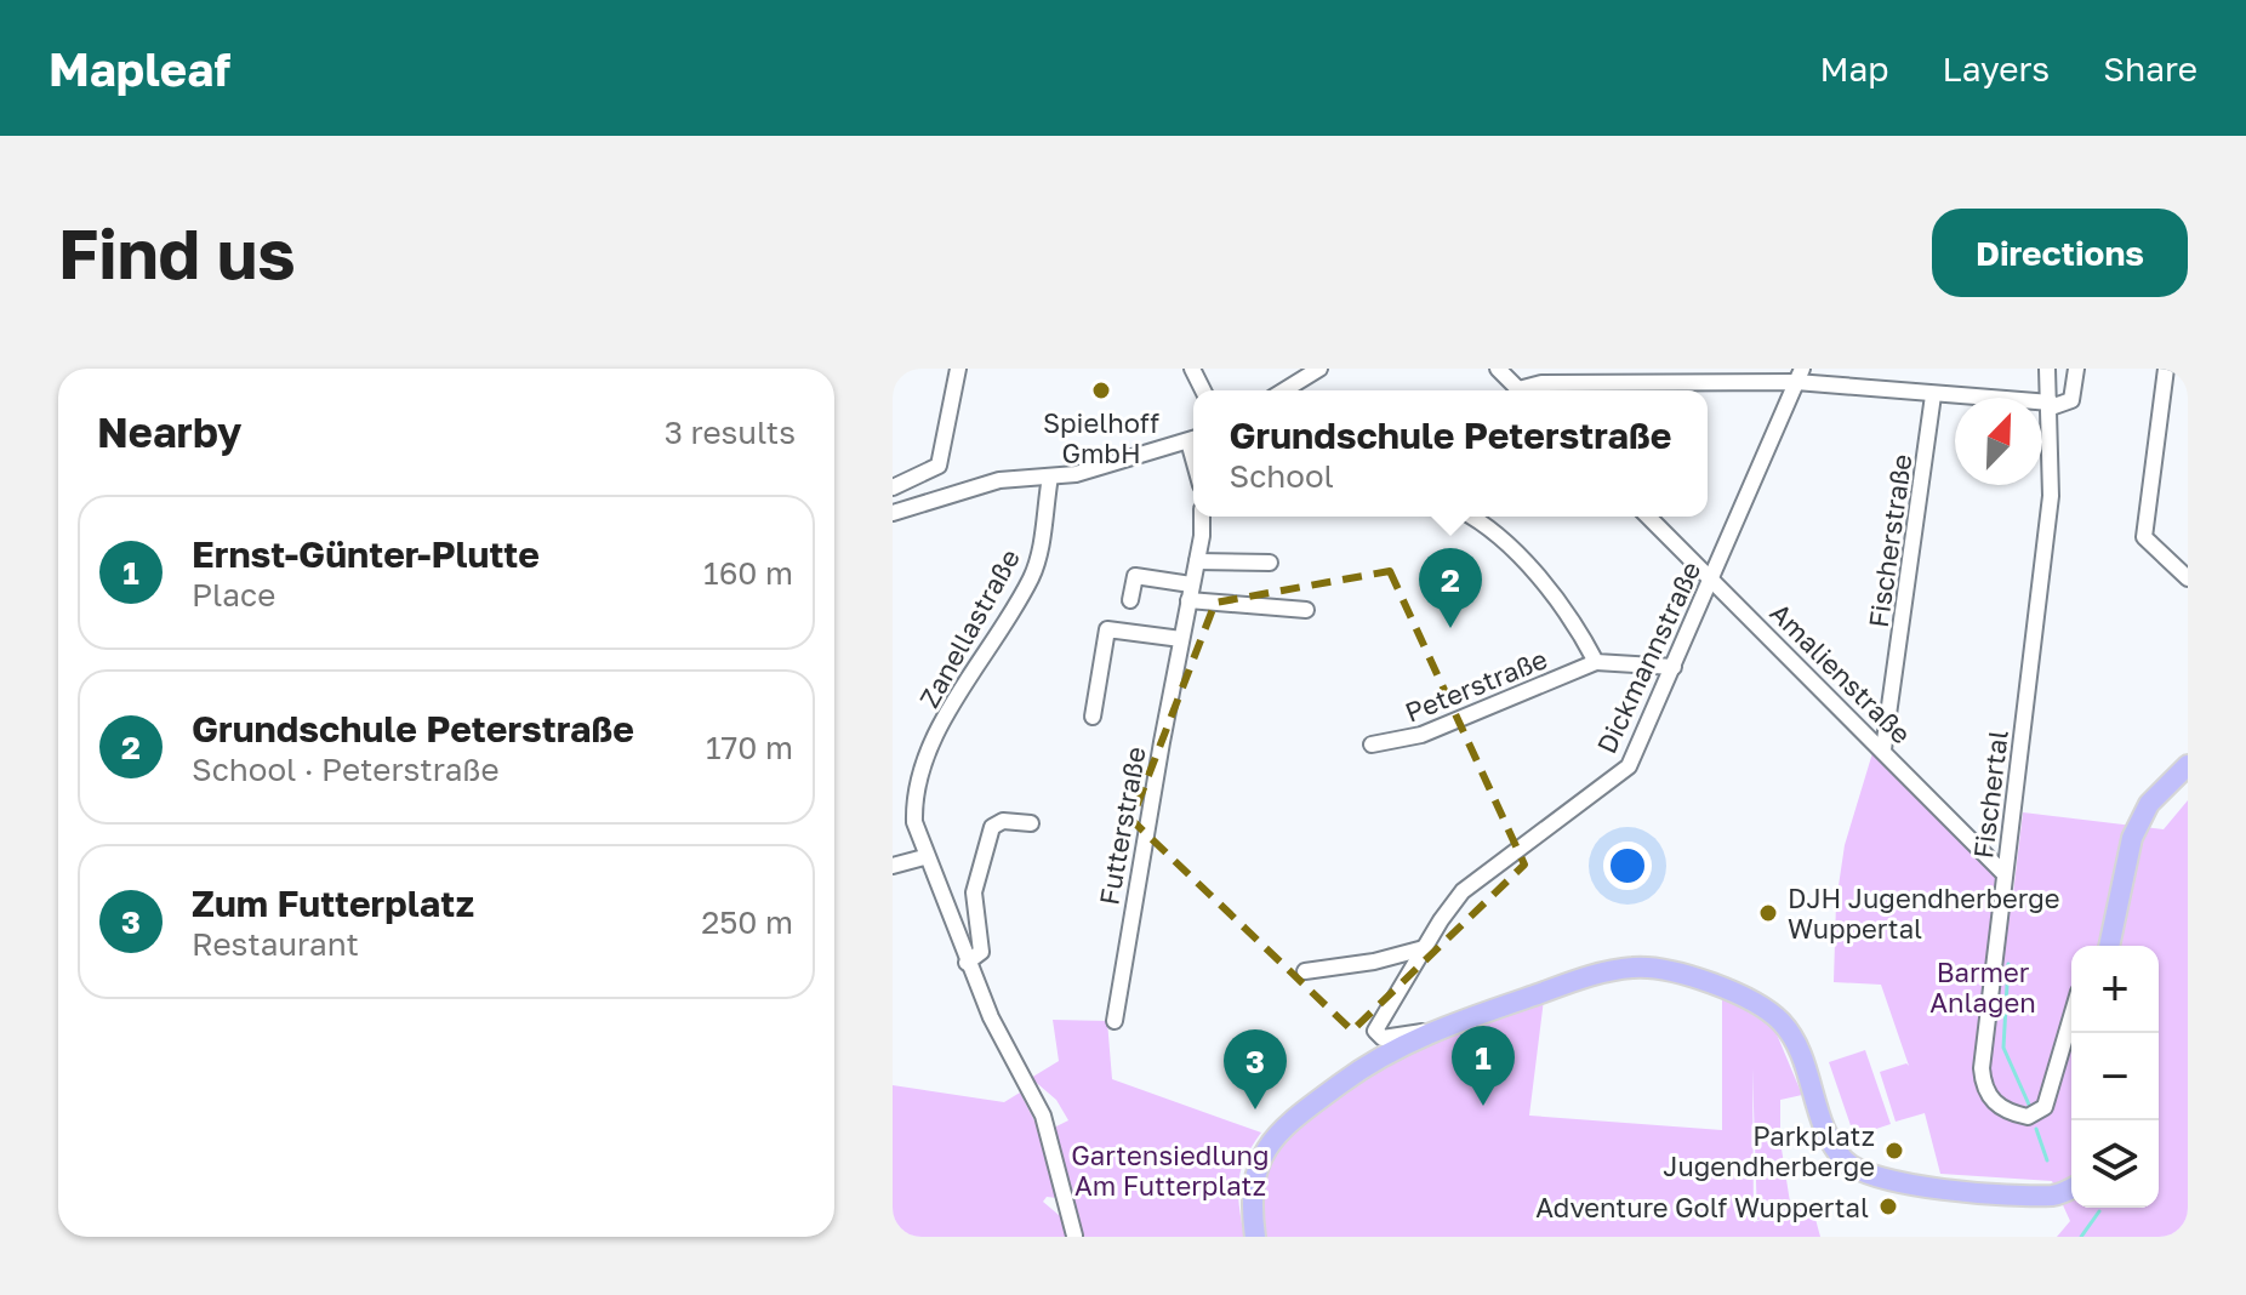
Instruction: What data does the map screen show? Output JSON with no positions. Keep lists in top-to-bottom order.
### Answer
{
  "streets": {
    "street": [
      "Fischerstraße",
      "Zanellastraße",
      "Dickmannstraße",
      "Amalienstraße",
      "Peterstraße",
      "Fischertal",
      "Futterstraße"
    ]
  },
  "crossings": [
    ["Fischerstraße", "Amalienstraße"],
    ["Dickmannstraße", "Amalienstraße"],
    ["Dickmannstraße", "Peterstraße"],
    ["Amalienstraße", "Fischertal"]
  ],
  "parks": ["Barmer Anlagen", "Gartensiedlung Am Futterplatz"],
  "places": [
    "Spielhoff GmbH",
    "DJH Jugendherberge Wuppertal",
    "Parkplatz Jugendherberge",
    "Adventure Golf Wuppertal"
  ],
  "north": "top right",
  "page": {
    "header": "Mapleaf",
    "nav": ["Map", "Layers", "Share"],
    "buttons": "Directions",
    "title": "Find us",
    "heading": ["Nearby", "3 results"],
    "popup": ["Grundschule Peterstraße", "School"],
    "list": [
      {
        "mark": "1",
        "name": "Ernst-Günter-Plutte",
        "note": "Place",
        "value": "160 m"
      },
      {
        "mark": "2",
        "name": "Grundschule Peterstraße",
        "note": "School · Peterstraße",
        "value": "170 m"
      },
      {
        "mark": "3",
        "name": "Zum Futterplatz",
        "note": "Restaurant",
        "value": "250 m"
      }
    ],
    "pins": ["2", "1", "3"],
    "map_buttons": ["+", "−"]
  }
}
